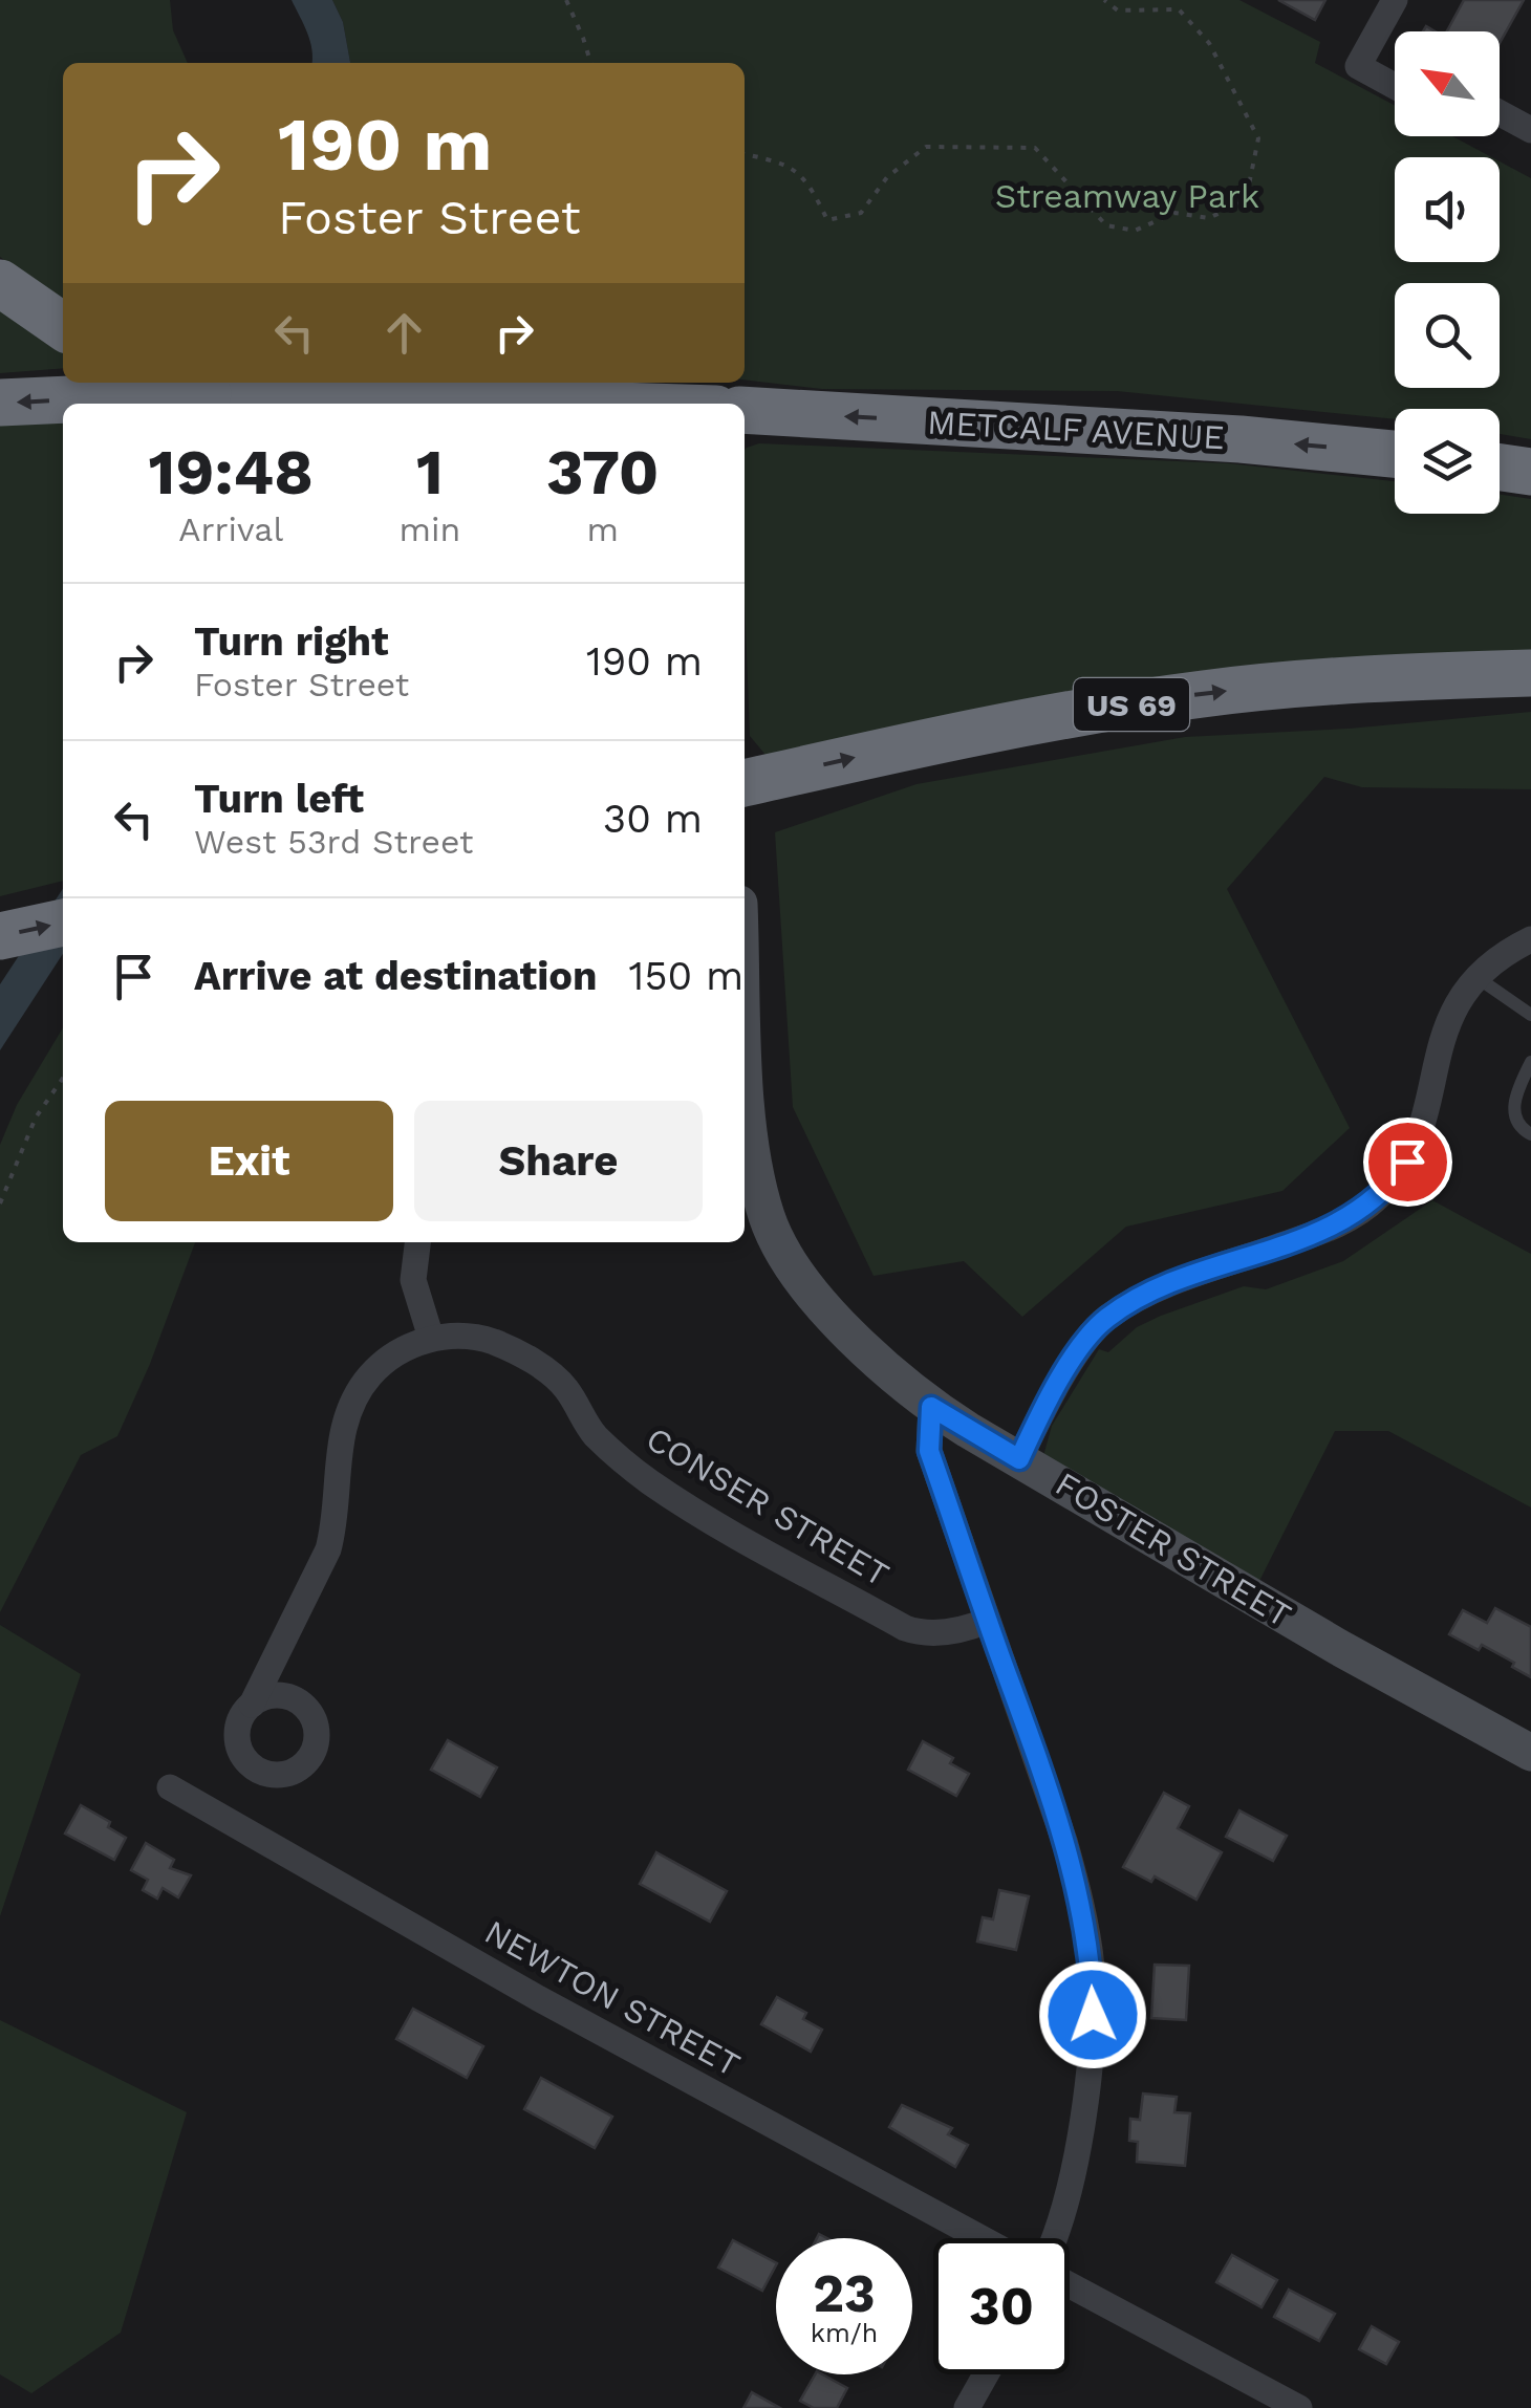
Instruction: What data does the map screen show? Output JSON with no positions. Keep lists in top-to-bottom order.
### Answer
{
  "streets": {
    "highway": ["METCALF AVENUE", "US 69"],
    "street": ["CONSER STREET", "FOSTER STREET", "NEWTON STREET"]
  },
  "parks": ["Streamway Park"],
  "north": "top left",
  "page": {
    "turn": ["190 m", "Foster Street"],
    "eta": [
      "19:48",
      "Arrival",
      "1",
      "min",
      "370",
      "m"
    ],
    "list": [
      {
        "name": "Turn right",
        "note": "Foster Street",
        "value": "190 m"
      },
      {
        "name": "Turn left",
        "note": "West 53rd Street",
        "value": "30 m"
      },
      {
        "name": "Arrive at destination",
        "value": "150 m"
      }
    ],
    "buttons": ["Exit", "Share"],
    "speed": "23 km/h",
    "limit": "30"
  }
}
